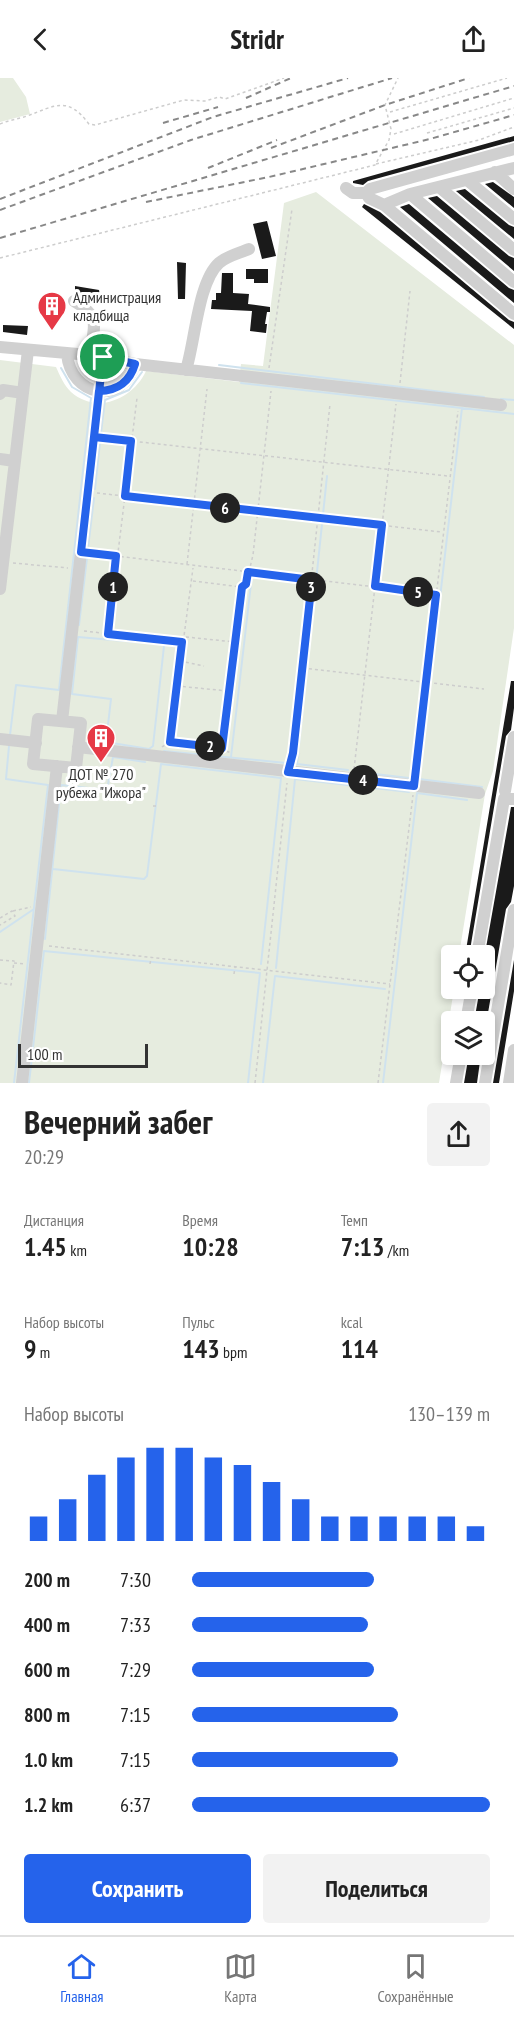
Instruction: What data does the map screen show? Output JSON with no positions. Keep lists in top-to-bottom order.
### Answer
{
  "places": {
    "building": ["Администрация кладбища", "ДОТ № 270 рубежа \"Ижора\""]
  },
  "scale_bar": "100 m",
  "page": {
    "header": "Stridr",
    "pins": [
      "6",
      "1",
      "3",
      "5",
      "2",
      "4"
    ],
    "scale": "100 m",
    "heading": ["Вечерний забег", "20:29"],
    "stats": [
      ["Дистанция", "1.45 km"],
      ["Время", "10:28"],
      ["Темп", "7:13 /km"],
      ["Набор высоты", "9 m"],
      ["Пульс", "143 bpm"],
      ["kcal", "114"]
    ],
    "chart": ["Набор высоты", "130–139 m"],
    "list": [
      {
        "name": "200 m",
        "note": "7:30"
      },
      {
        "name": "400 m",
        "note": "7:33"
      },
      {
        "name": "600 m",
        "note": "7:29"
      },
      {
        "name": "800 m",
        "note": "7:15"
      },
      {
        "name": "1.0 km",
        "note": "7:15"
      },
      {
        "name": "1.2 km",
        "note": "6:37"
      }
    ],
    "buttons": ["Сохранить", "Поделиться"],
    "tabs": ["Главная", "Карта", "Сохранённые"]
  }
}
